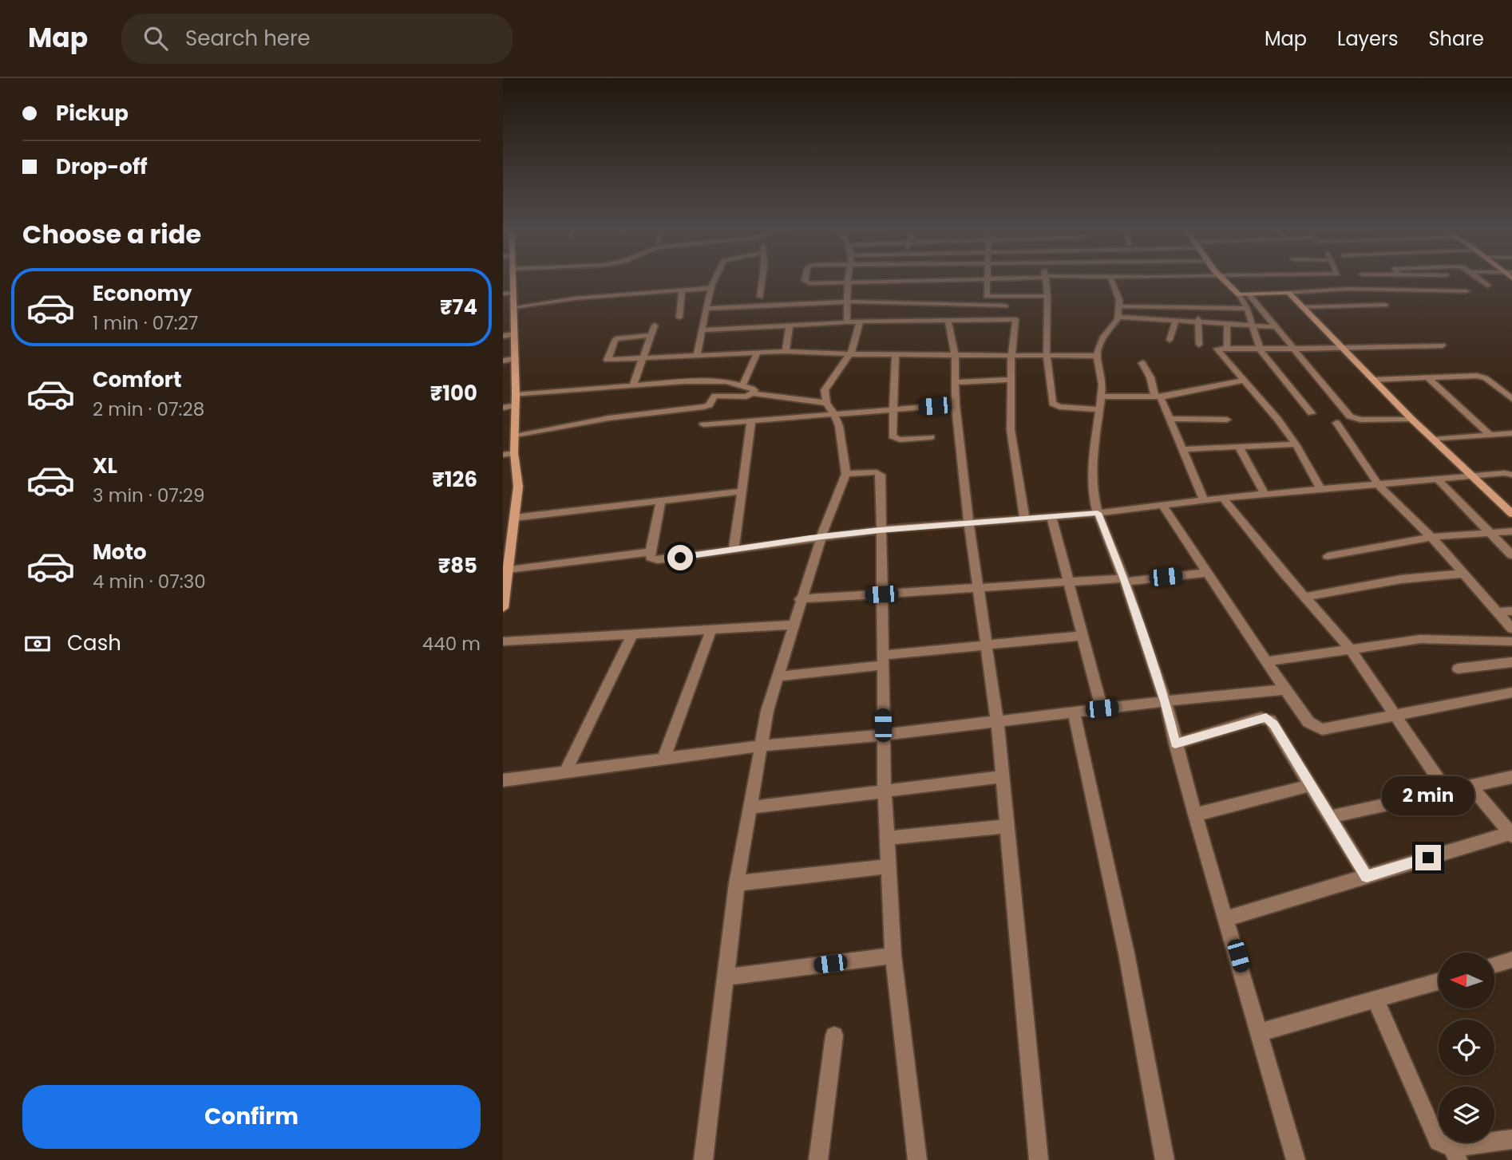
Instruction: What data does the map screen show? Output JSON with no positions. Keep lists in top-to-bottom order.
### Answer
{
  "north": "left",
  "page": {
    "header": "Map",
    "search": "Search here",
    "nav": ["Map", "Layers", "Share"],
    "banner": ["Pickup", "Drop-off"],
    "heading": "Choose a ride",
    "list": [
      {
        "name": "Economy",
        "note": "1 min · 07:27",
        "value": "₹74"
      },
      {
        "name": "Comfort",
        "note": "2 min · 07:28",
        "value": "₹100"
      },
      {
        "name": "XL",
        "note": "3 min · 07:29",
        "value": "₹126"
      },
      {
        "name": "Moto",
        "note": "4 min · 07:30",
        "value": "₹85"
      }
    ],
    "pay": ["Cash", "440 m"],
    "bubble": "2 min",
    "buttons": "Confirm"
  }
}
